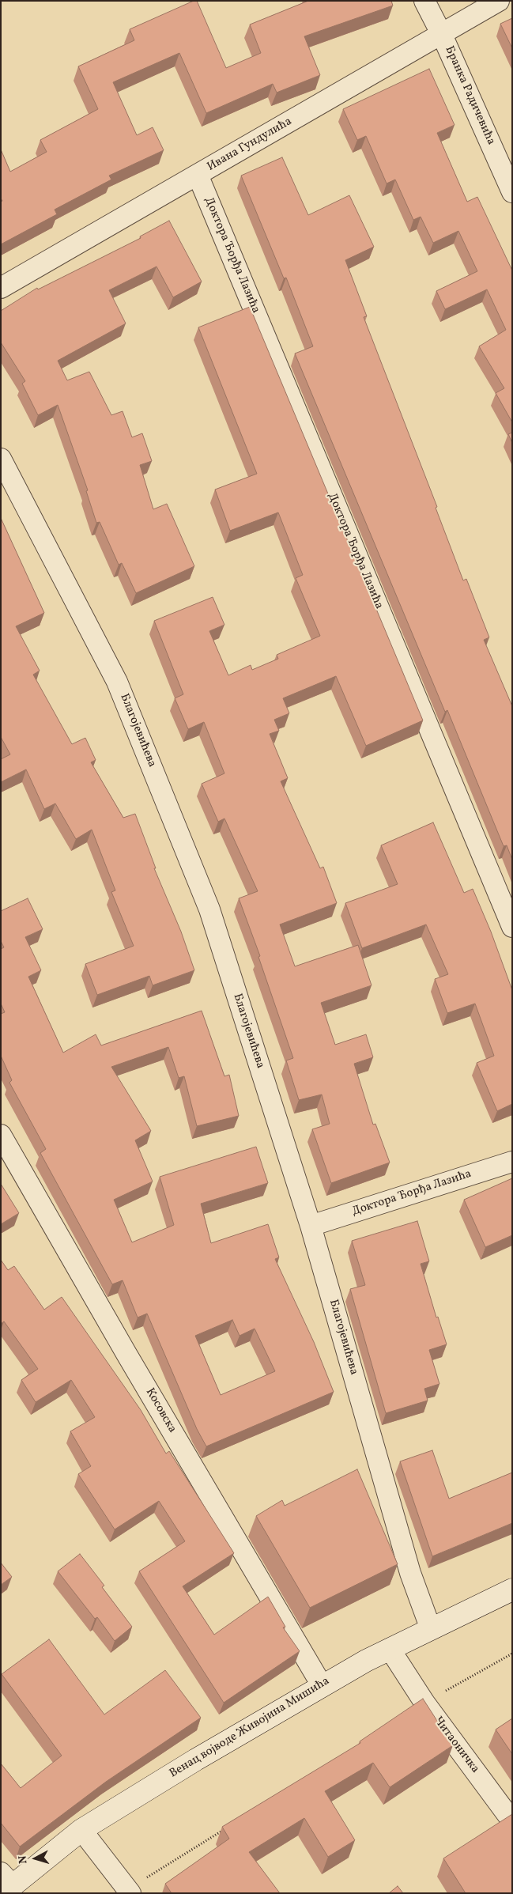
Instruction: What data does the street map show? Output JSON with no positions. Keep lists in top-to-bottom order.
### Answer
{
  "streets": {
    "main road": ["Венац војводе Живојина Мишића"],
    "street": [
      "Бранка Радичевића",
      "Ивана Гундулића",
      "Доктора Ђорђа Лазића",
      "Благојевићева",
      "Косовска",
      "Читаоничка"
    ]
  },
  "crossings": [
    ["Бранка Радичевића", "Ивана Гундулића"],
    ["Ивана Гундулића", "Доктора Ђорђа Лазића"],
    ["Доктора Ђорђа Лазића", "Благојевићева"],
    ["Благојевићева", "Венац војводе Живојина Мишића"],
    ["Косовска", "Венац војводе Живојина Мишића"],
    ["Венац војводе Живојина Мишића", "Читаоничка"]
  ],
  "north": "left"
}
